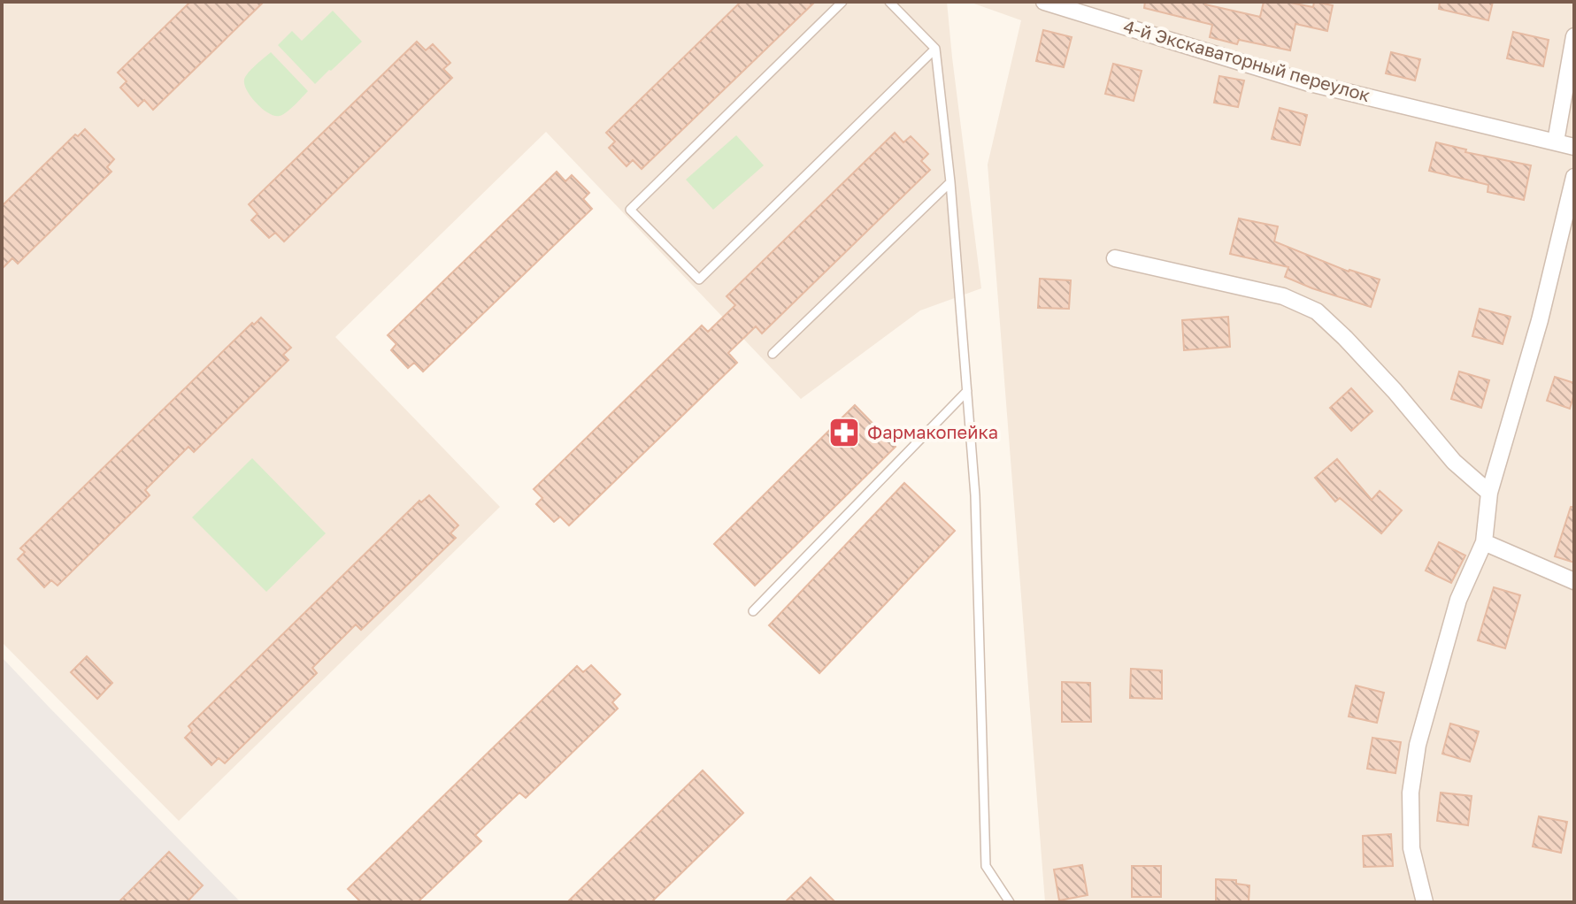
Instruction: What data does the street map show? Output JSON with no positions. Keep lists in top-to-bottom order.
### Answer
{
  "streets": {
    "street": ["4-й Экскаваторный переулок"]
  },
  "places": {
    "pharmacy": ["Фармакопейка"]
  }
}
